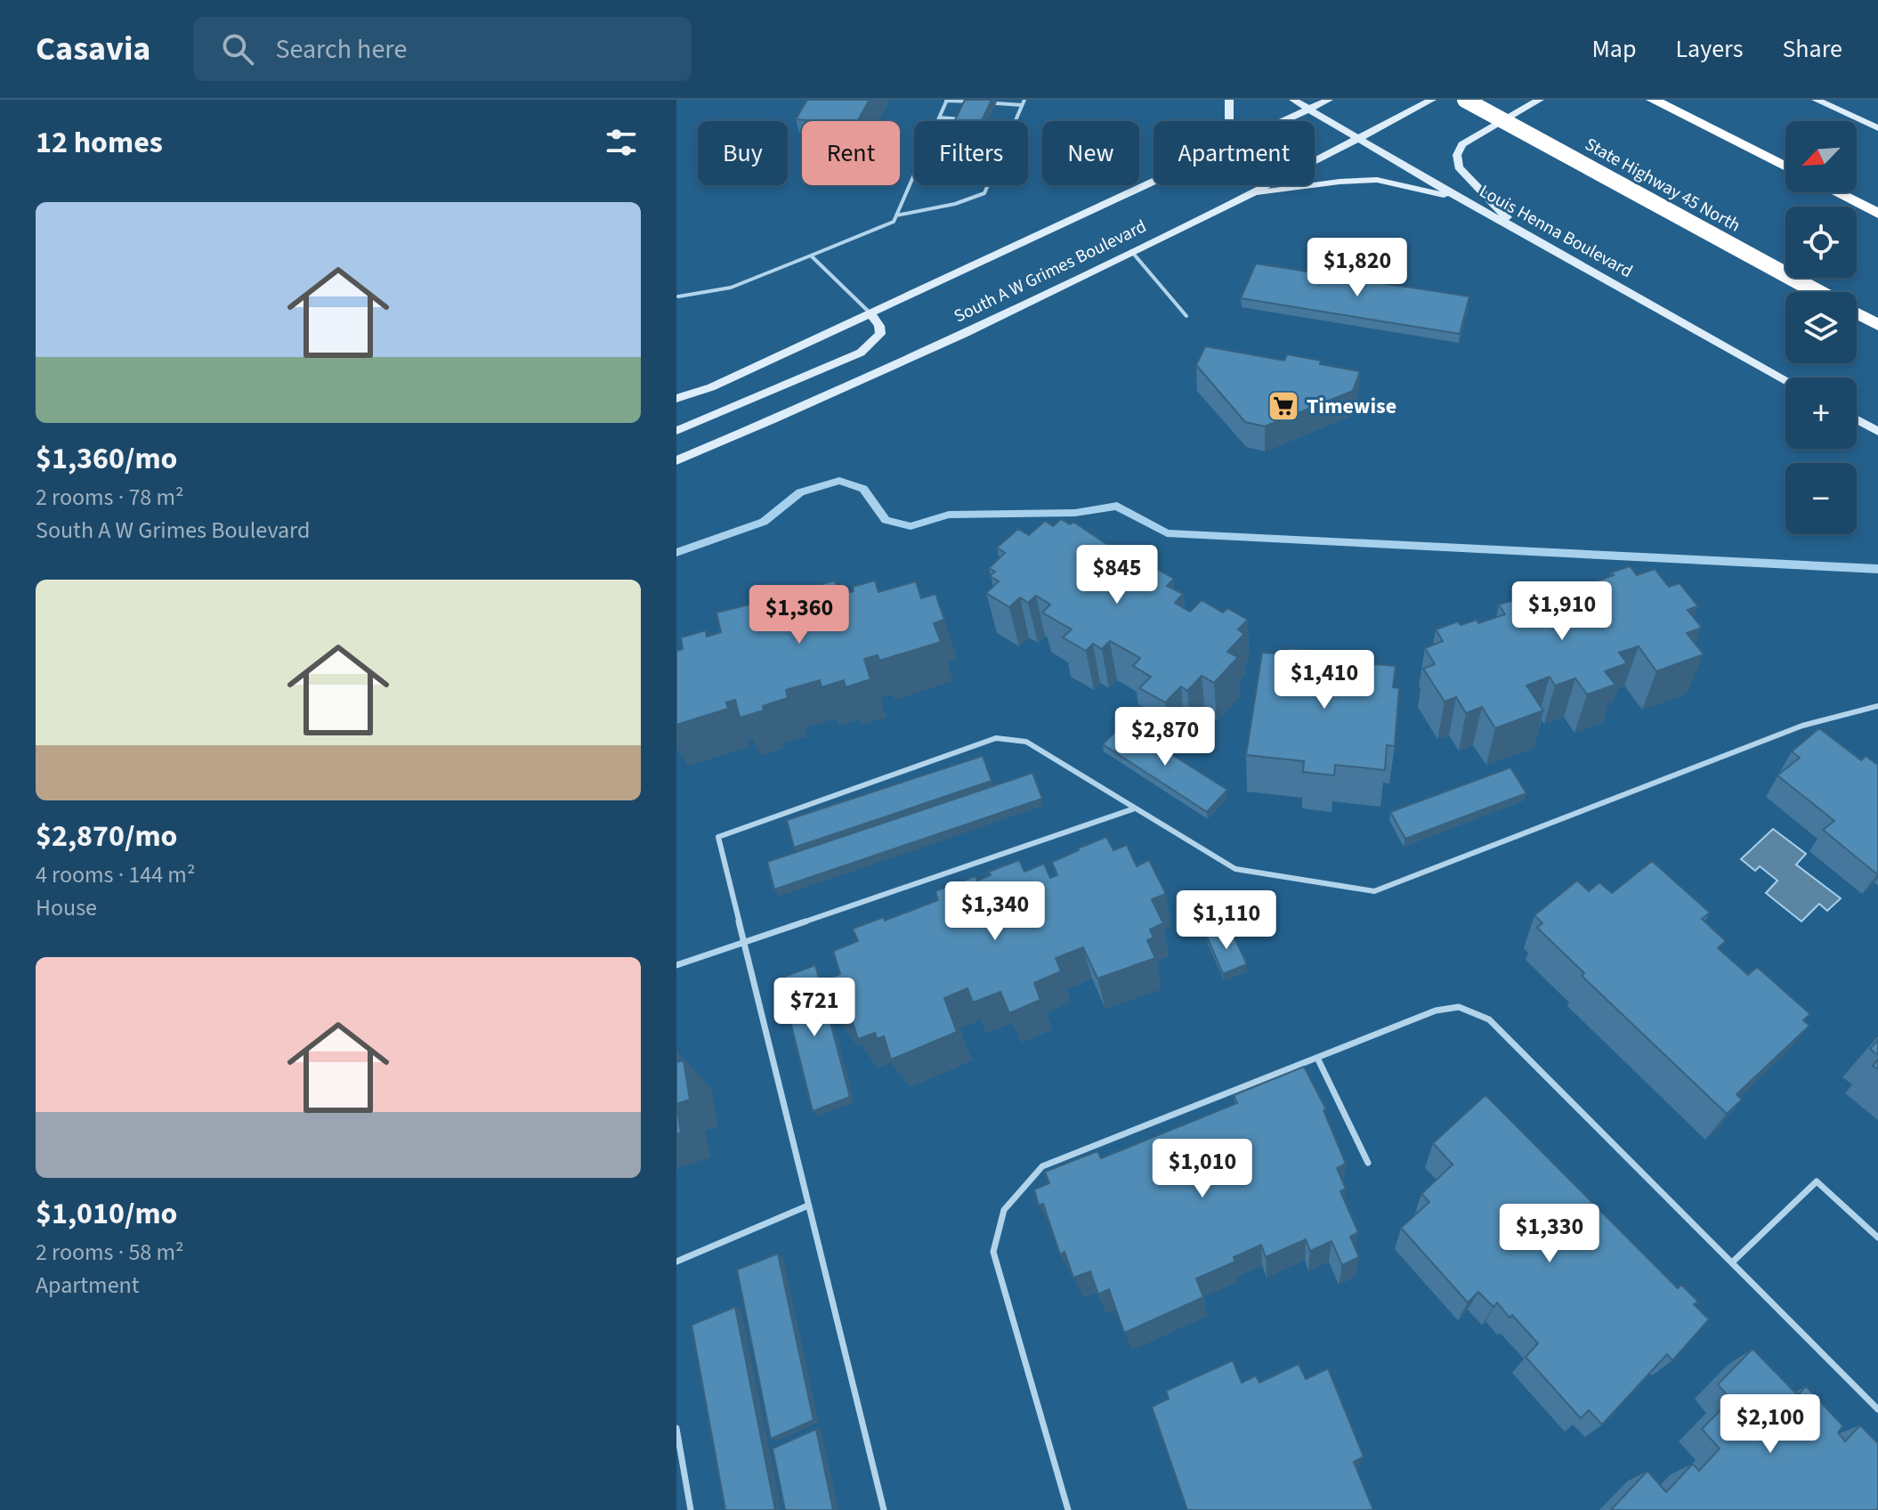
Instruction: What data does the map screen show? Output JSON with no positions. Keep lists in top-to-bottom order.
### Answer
{
  "streets": {
    "highway": ["State Highway 45 North"],
    "main road": ["Louis Henna Boulevard", "South A W Grimes Boulevard"]
  },
  "crossings": [
    ["Louis Henna Boulevard", "South A W Grimes Boulevard"]
  ],
  "places": {
    "supermarket": ["Timewise"]
  },
  "north": "bottom left",
  "page": {
    "header": "Casavia",
    "search": "Search here",
    "nav": ["Map", "Layers", "Share"],
    "heading": "12 homes",
    "map_buttons": ["+", "−"],
    "chip": [
      "Buy",
      "Rent",
      "Filters",
      "New",
      "Apartment"
    ],
    "list": [
      {
        "name": "$1,360/mo",
        "note": "2 rooms · 78 m² · South A W Grimes Boulevard"
      },
      {
        "name": "$2,870/mo",
        "note": "4 rooms · 144 m² · House"
      },
      {
        "name": "$1,010/mo",
        "note": "2 rooms · 58 m² · Apartment"
      }
    ],
    "price": [
      "$1,820",
      "$845",
      "$1,910",
      "$1,360",
      "$1,410",
      "$2,870",
      "$1,340",
      "$1,110",
      "$721",
      "$1,010",
      "$1,330",
      "$2,100"
    ]
  }
}
